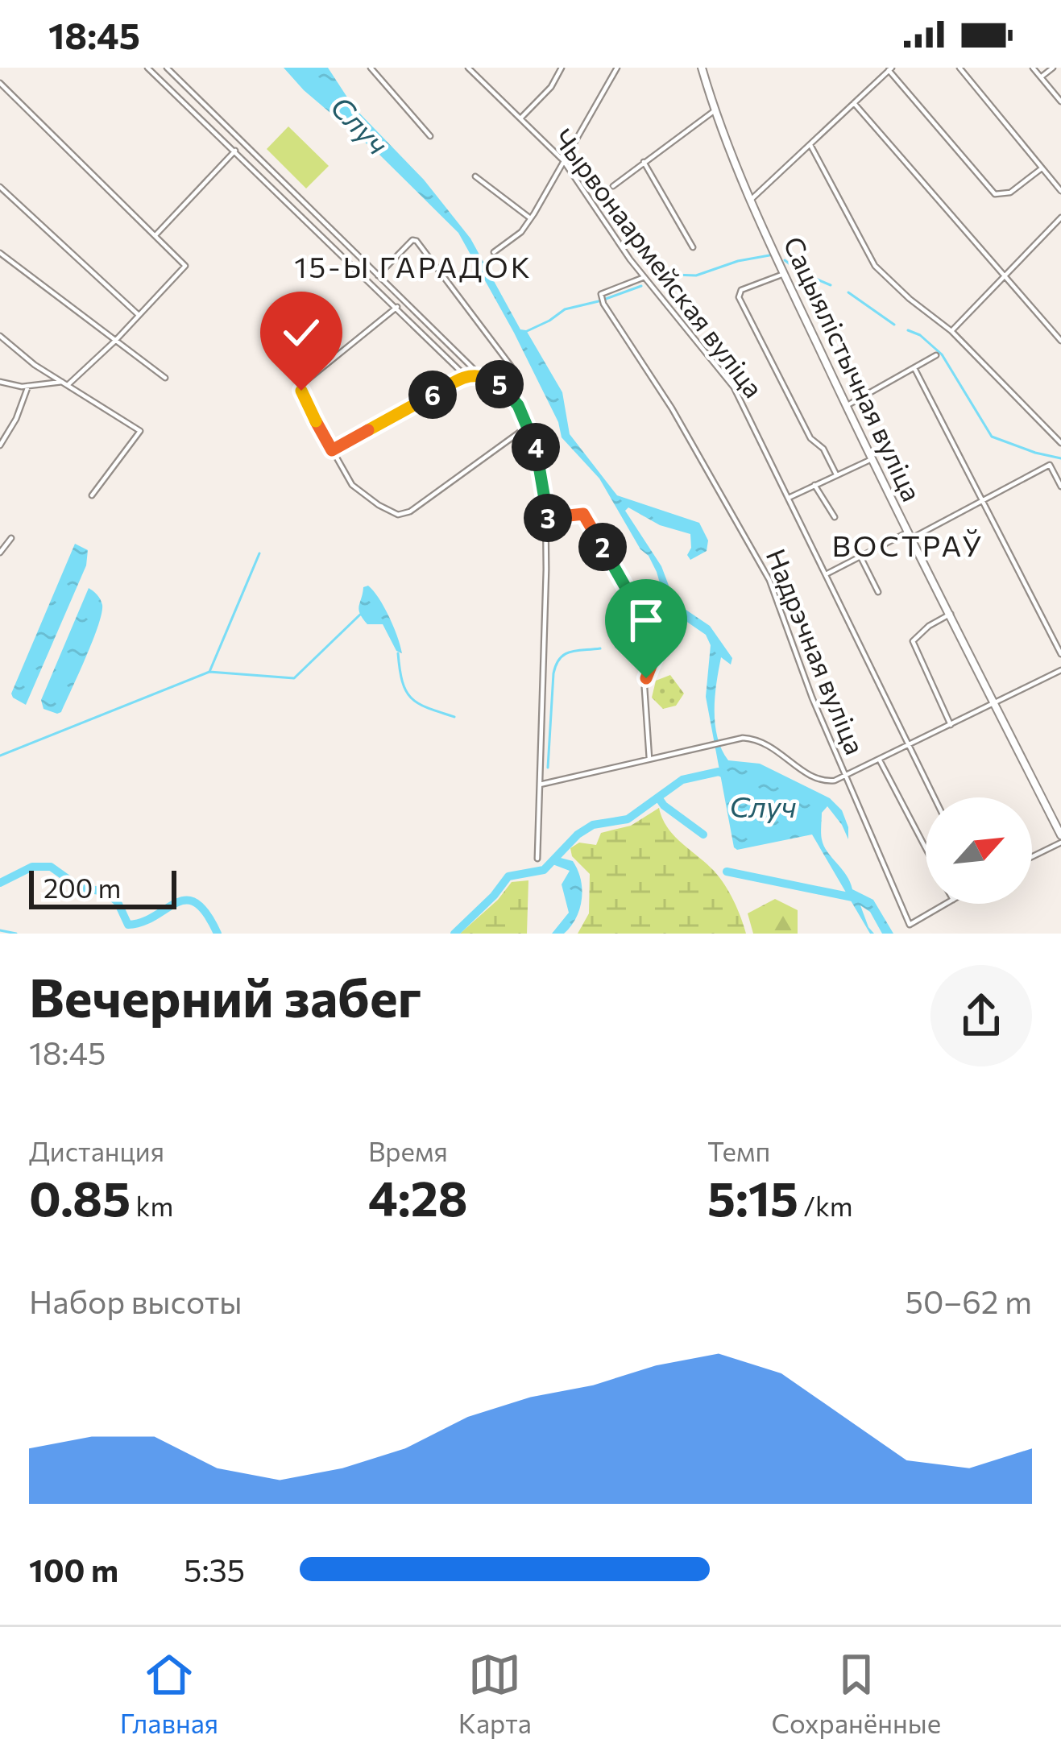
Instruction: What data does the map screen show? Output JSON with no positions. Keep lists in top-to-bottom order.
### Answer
{
  "streets": {
    "main road": ["Сацыялістычная вуліца"],
    "street": ["Чырвонаармейская вуліца", "Надрэчная вуліца"]
  },
  "crossings": [
    ["Чырвонаармейская вуліца", "Надрэчная вуліца"]
  ],
  "districts": ["15-Ы ГАРАДОК", "ВОСТРАЎ"],
  "water": ["Случ"],
  "scale_bar": "200 m",
  "north": "top right",
  "page": {
    "status": "18:45",
    "pins": [
      "5",
      "6",
      "4",
      "3",
      "2"
    ],
    "scale": "200 m",
    "heading": ["Вечерний забег", "18:45"],
    "stats": [
      ["Дистанция", "0.85 km"],
      ["Время", "4:28"],
      ["Темп", "5:15 /km"]
    ],
    "chart": ["Набор высоты", "50–62 m"],
    "list": [
      {
        "name": "100 m",
        "note": "5:35"
      }
    ],
    "tabs": ["Главная", "Карта", "Сохранённые"]
  }
}
